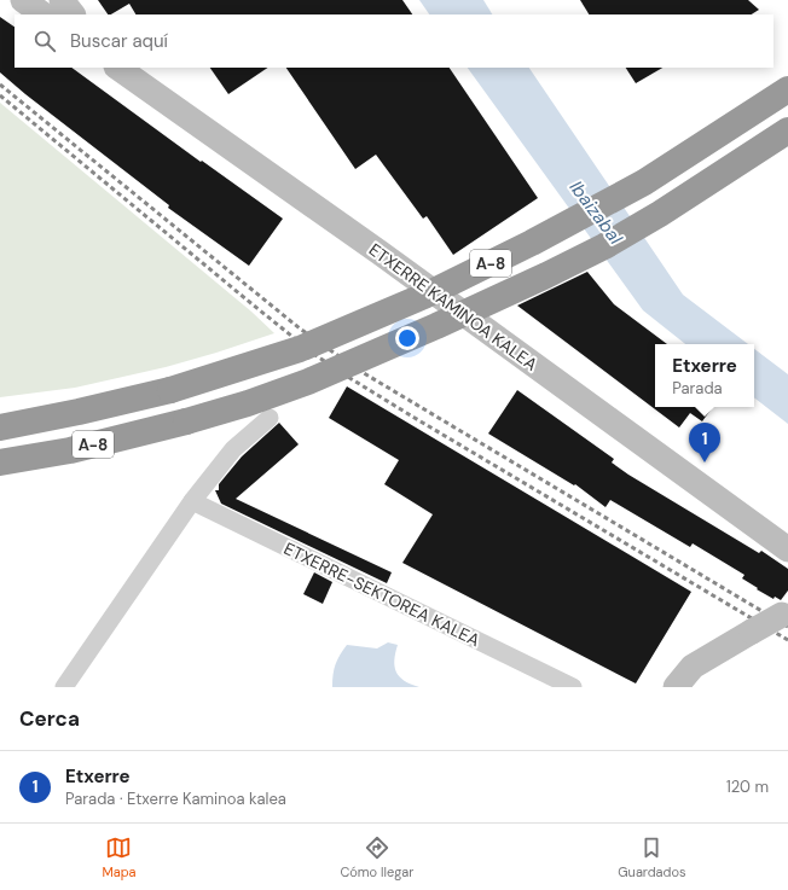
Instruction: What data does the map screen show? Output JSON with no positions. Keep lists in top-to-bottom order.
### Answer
{
  "streets": {
    "highway": ["A-8"],
    "street": ["ETXERRE KAMINOA KALEA", "ETXERRE-SEKTOREA KALEA"]
  },
  "water": ["Ibaizabal"],
  "page": {
    "search": "Buscar aquí",
    "popup": ["Etxerre", "Parada"],
    "pins": "1",
    "heading": "Cerca",
    "list": [
      {
        "mark": "1",
        "name": "Etxerre",
        "note": "Parada · Etxerre Kaminoa kalea",
        "value": "120 m"
      }
    ],
    "nav": ["Mapa", "Cómo llegar", "Guardados"]
  }
}
